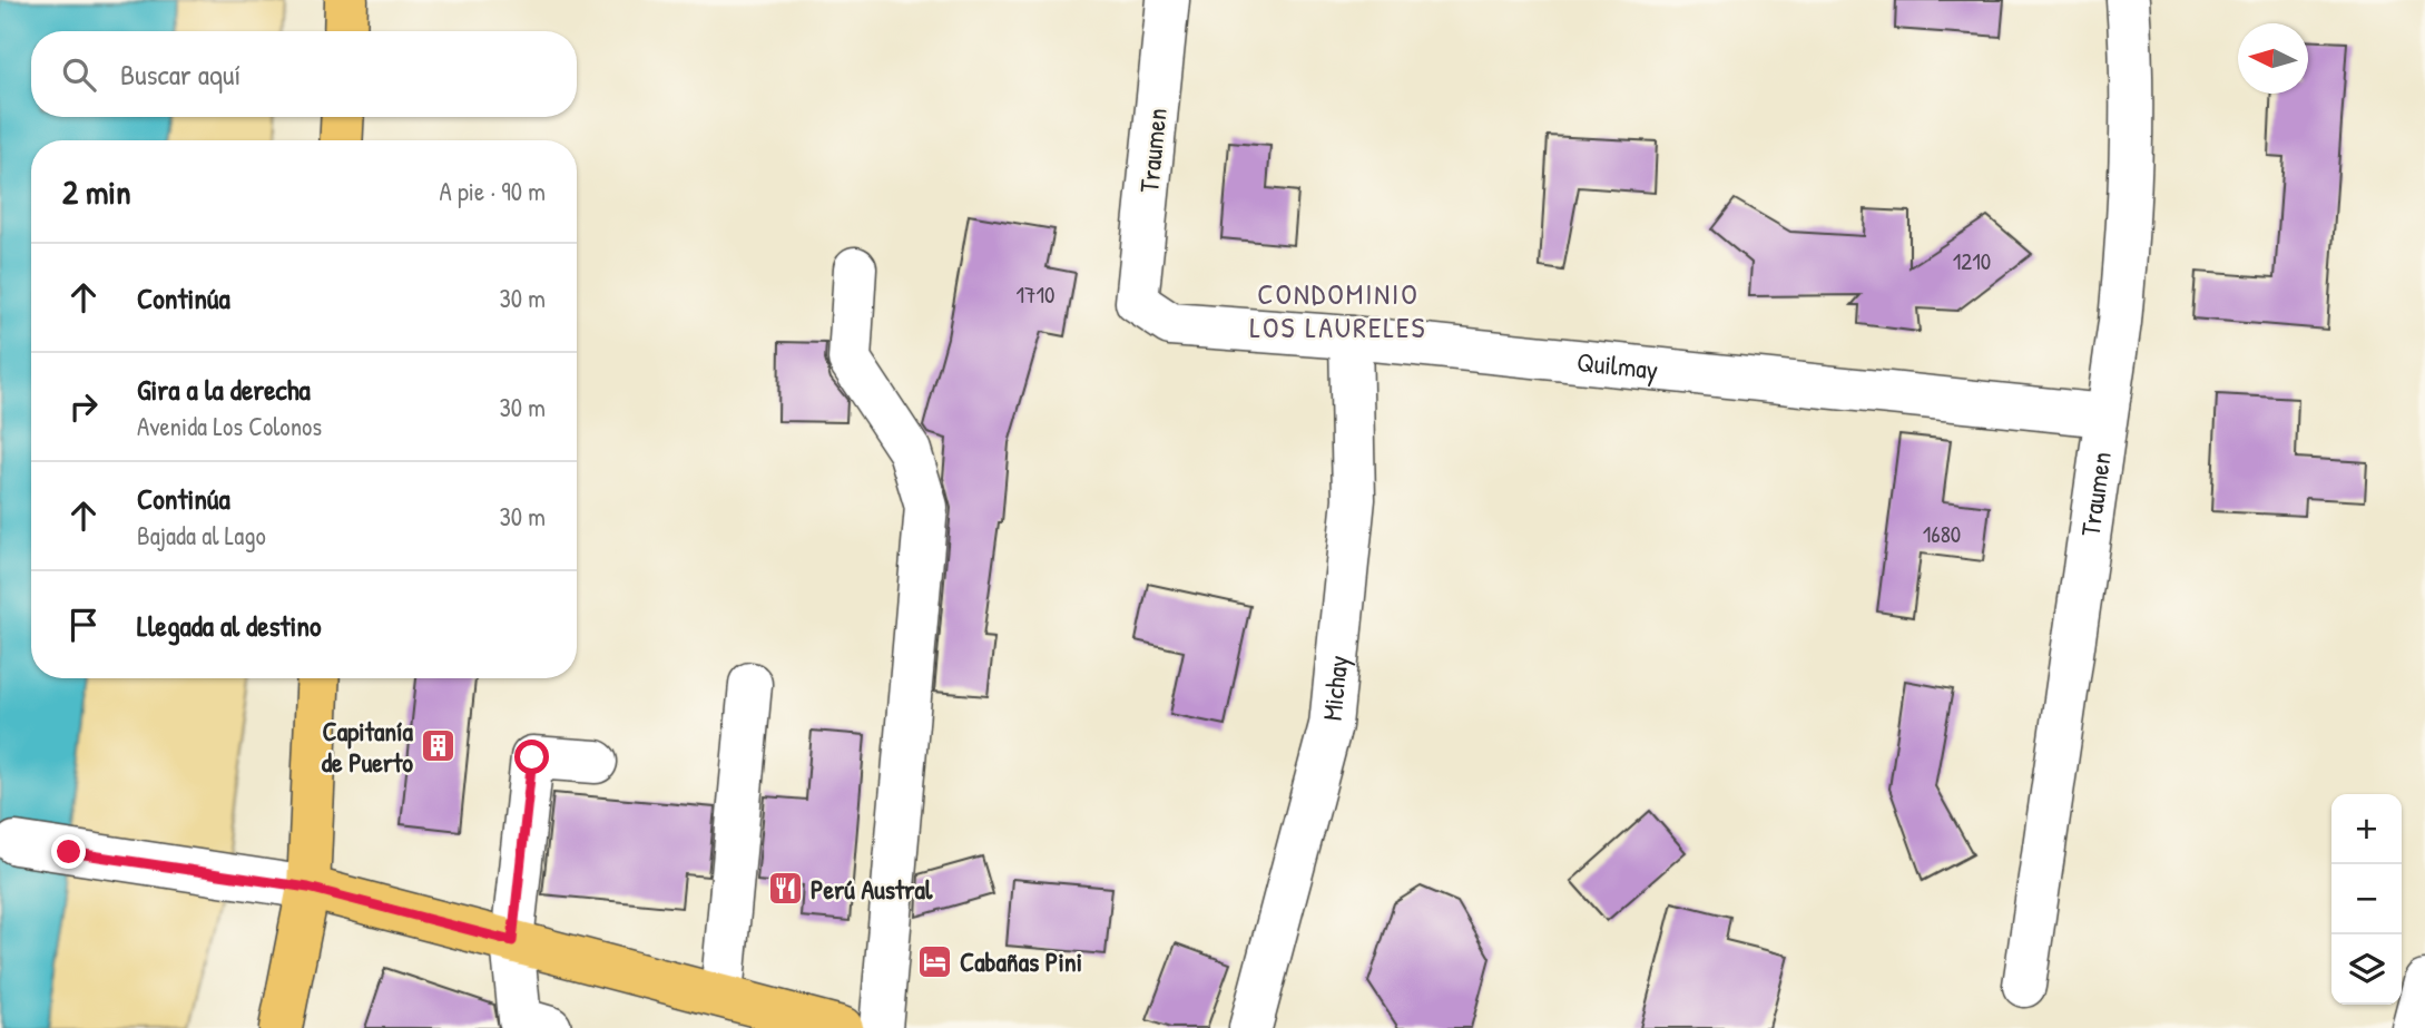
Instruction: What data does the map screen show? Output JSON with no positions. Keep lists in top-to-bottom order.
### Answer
{
  "streets": {
    "street": ["Traumen", "Quilmay", "Michay"]
  },
  "crossings": [
    ["Traumen", "Quilmay"],
    ["Quilmay", "Michay"]
  ],
  "districts": ["CONDOMINIO LOS LAURELES"],
  "places": {
    "building": ["Capitanía de Puerto"],
    "restaurant": ["Perú Austral"],
    "hotel": ["Cabañas Pini"]
  },
  "house_numbers": ["1210", "1710", "1680"],
  "north": "left",
  "page": {
    "search": "Buscar aquí",
    "heading": ["2 min", "A pie · 90 m"],
    "list": [
      ["Continúa", "30 m"],
      ["Gira a la derecha", "Avenida Los Colonos", "30 m"],
      ["Continúa", "Bajada al Lago", "30 m"],
      "Llegada al destino"
    ],
    "map_buttons": ["+", "−"]
  }
}
